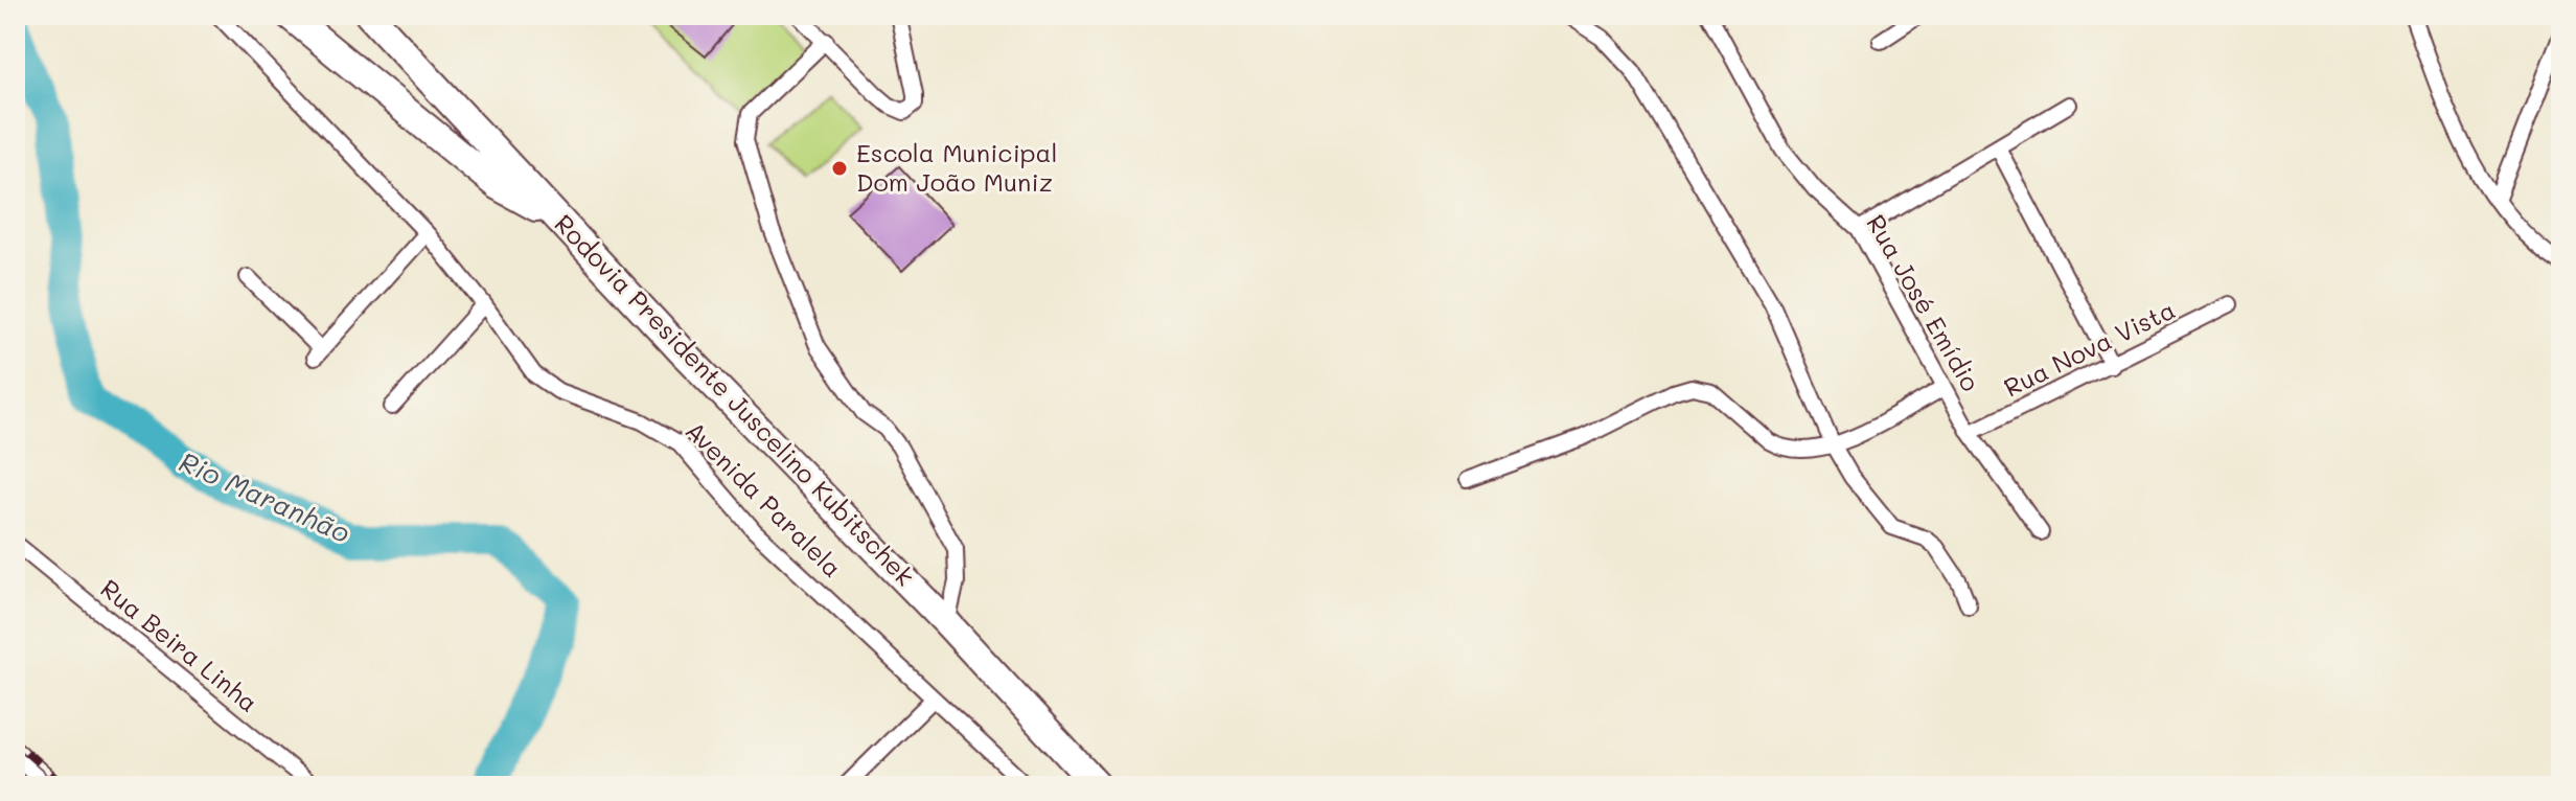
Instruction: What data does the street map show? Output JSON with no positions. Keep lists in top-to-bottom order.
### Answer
{
  "streets": {
    "highway": ["Rodovia Presidente Juscelino Kubitschek"],
    "street": [
      "Rua José Emídio",
      "Rua Nova Vista",
      "Avenida Paralela",
      "Rua Beira Linha"
    ]
  },
  "crossings": [
    ["Rua José Emídio", "Rua Nova Vista"]
  ],
  "water": ["Rio Maranhão"],
  "places": ["Escola Municipal Dom João Muniz"]
}
